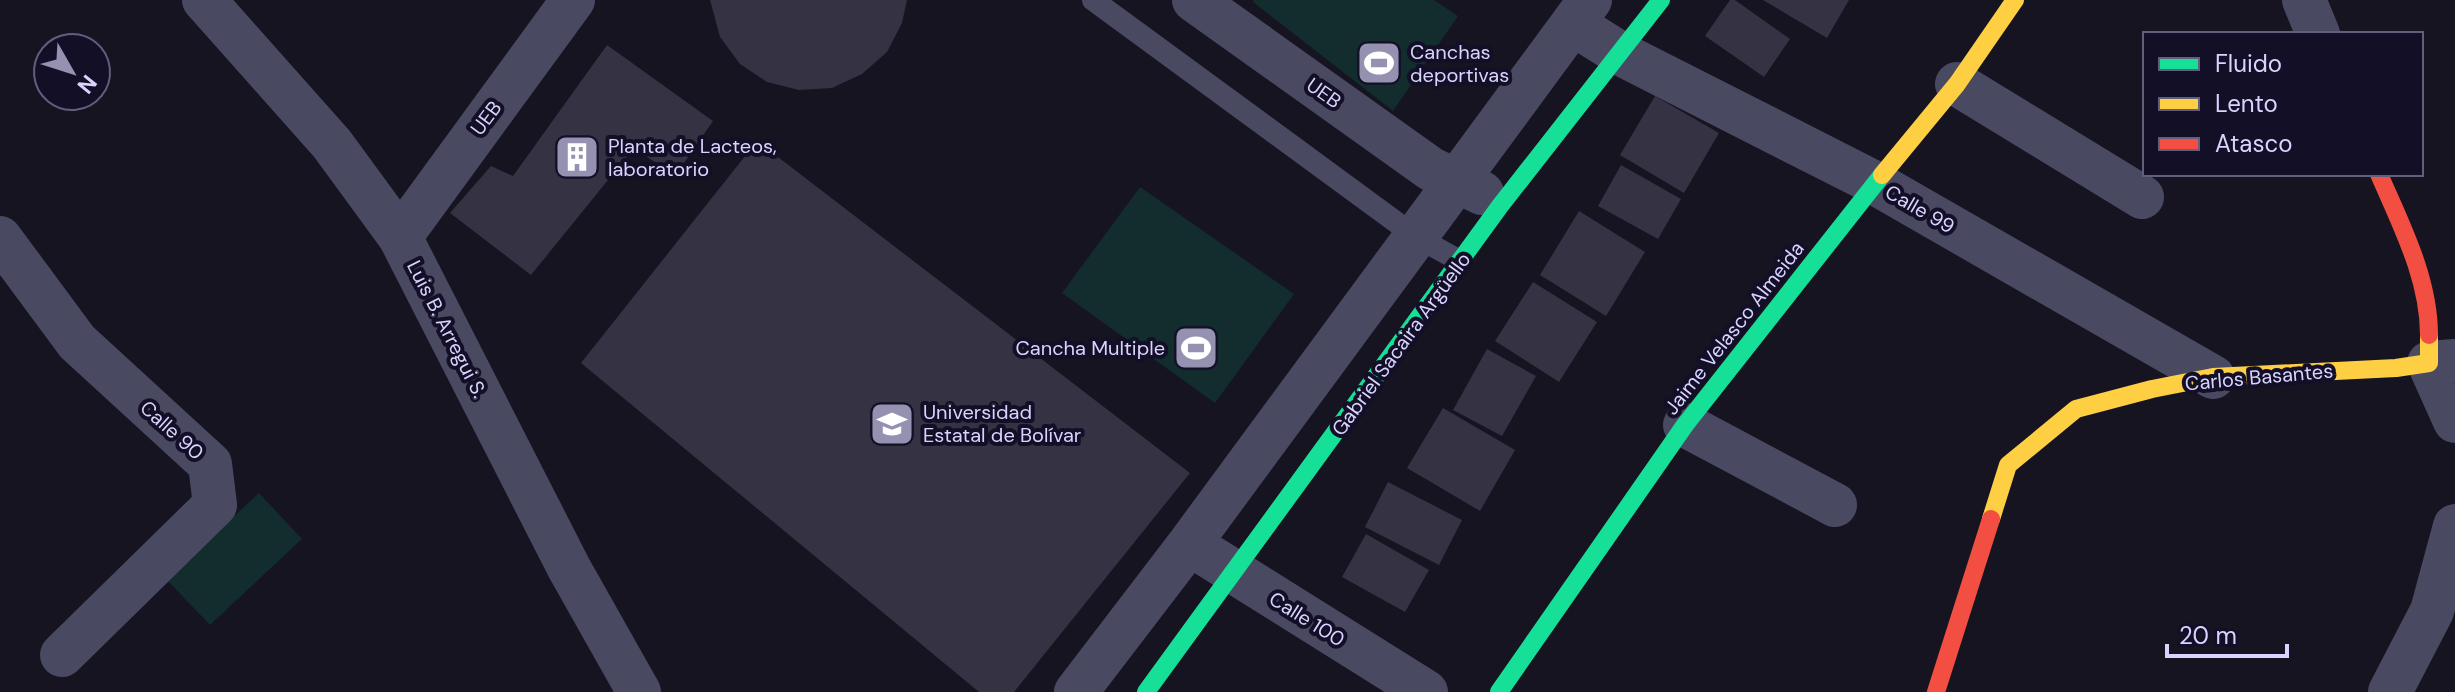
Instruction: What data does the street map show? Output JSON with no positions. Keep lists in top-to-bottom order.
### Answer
{
  "streets": {
    "street": [
      "UEB",
      "Calle 99",
      "Jaime Velasco Almeida",
      "Luis B. Arregui S.",
      "Gabriel Sacaira Argüello",
      "Carlos Basantes",
      "Calle 90",
      "Calle 100"
    ]
  },
  "crossings": [
    ["UEB", "Luis B. Arregui S."],
    ["UEB", "Gabriel Sacaira Argüello"],
    ["Calle 99", "Jaime Velasco Almeida"],
    ["Calle 99", "Gabriel Sacaira Argüello"],
    ["Calle 99", "Carlos Basantes"],
    ["Gabriel Sacaira Argüello", "Calle 100"]
  ],
  "places": {
    "sports": ["Canchas deportivas", "Cancha Multiple"],
    "building": ["Planta de Lacteos, laboratorio"],
    "school or university": ["Universidad Estatal de Bolívar"]
  },
  "legend": ["Fluido", "Lento", "Atasco"],
  "scale_bar": "20 m",
  "north": "bottom right"
}
